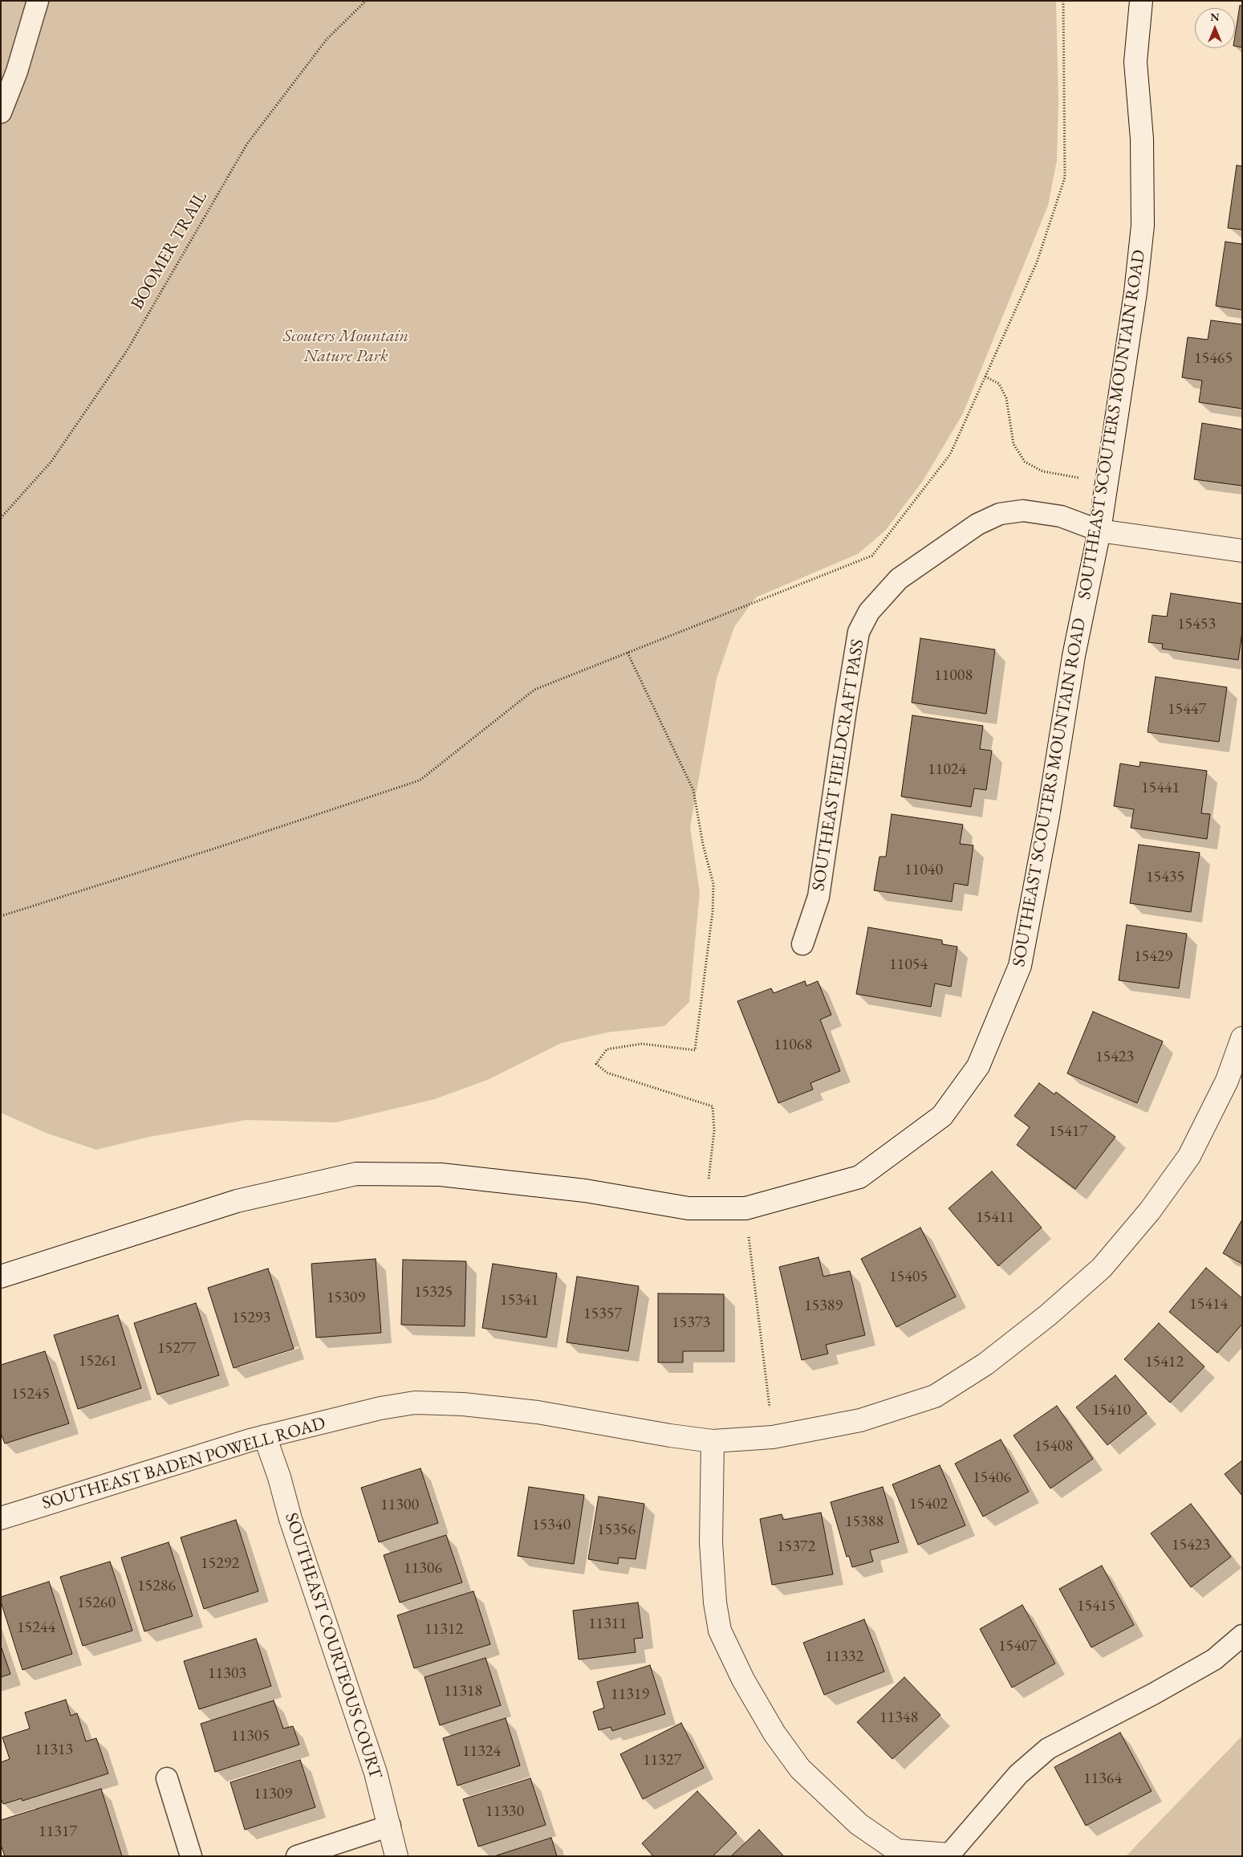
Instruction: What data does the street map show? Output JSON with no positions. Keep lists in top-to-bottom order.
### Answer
{
  "streets": {
    "street": ["SOUTHEAST SCOUTERS MOUNTAIN ROAD", "SOUTHEAST BADEN POWELL ROAD", "SOUTHEAST COURTEOUS COURT"],
    "lane": ["SOUTHEAST FIELDCRAFT PASS"],
    "path": ["BOOMER TRAIL"]
  },
  "crossings": [
    ["SOUTHEAST SCOUTERS MOUNTAIN ROAD", "SOUTHEAST FIELDCRAFT PASS"],
    ["SOUTHEAST BADEN POWELL ROAD", "SOUTHEAST COURTEOUS COURT"]
  ],
  "parks": ["Scouters Mountain Nature Park"],
  "house_numbers": [
    "15465",
    "15453",
    "11008",
    "15447",
    "11024",
    "15441",
    "11040",
    "15435",
    "15429",
    "11054",
    "11068",
    "15423",
    "15417",
    "15411",
    "15405",
    "15325",
    "15309",
    "15341",
    "15414",
    "15389",
    "15357",
    "15293",
    "15373",
    "15277",
    "15261",
    "15412",
    "15245",
    "15410",
    "15408",
    "15406",
    "15402",
    "11300",
    "15388",
    "15340",
    "15356",
    "15423",
    "15372",
    "15292",
    "11306",
    "15286",
    "15260",
    "15415",
    "11311",
    "15244",
    "11312",
    "15407",
    "11332",
    "11303",
    "11318",
    "11319",
    "11348",
    "11305",
    "11313",
    "11324",
    "11327",
    "11364",
    "11309",
    "11330",
    "11317"
  ],
  "north": "top"
}
